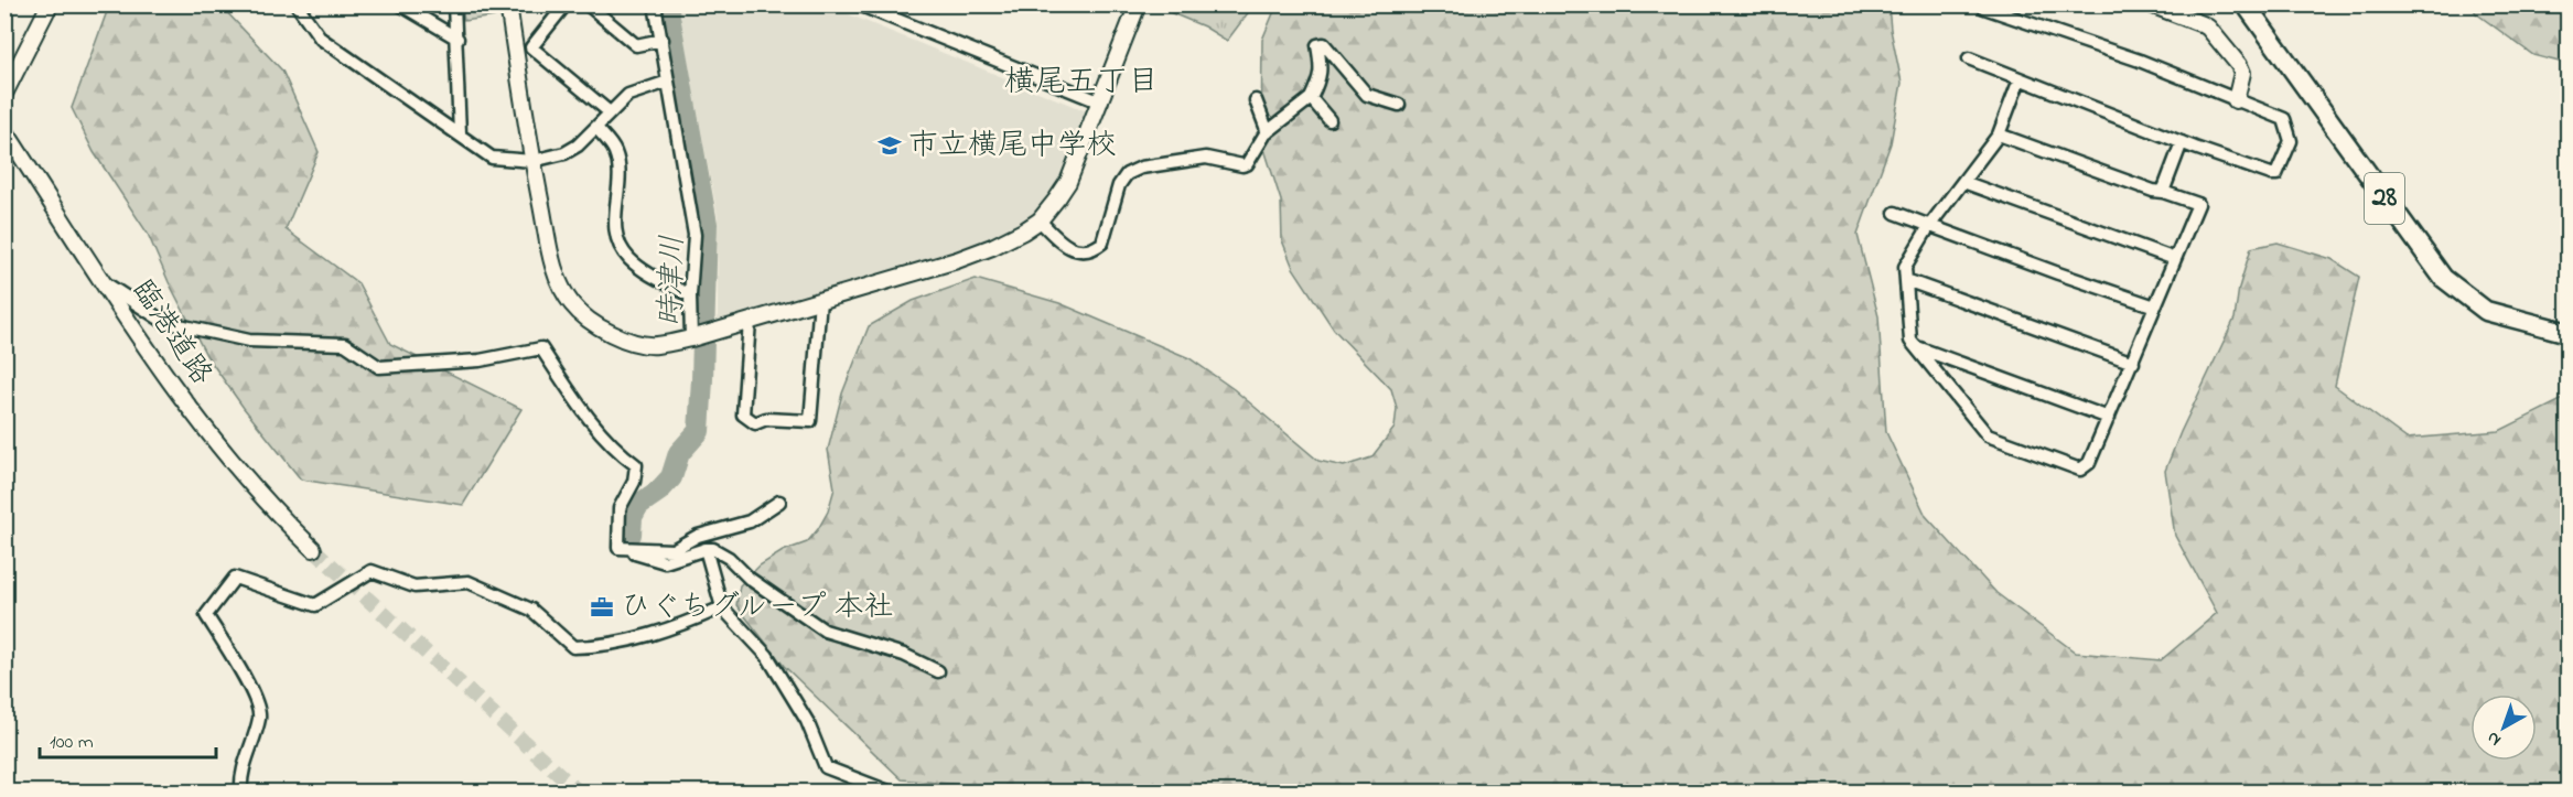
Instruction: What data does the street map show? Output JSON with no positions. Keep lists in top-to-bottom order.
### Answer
{
  "streets": {
    "main road": ["28"],
    "street": ["臨港道路"]
  },
  "districts": ["横尾五丁目"],
  "water": ["時津川"],
  "places": {
    "school or university": ["市立横尾中学校"],
    "office": ["ひぐちグループ 本社"]
  },
  "scale_bar": "100 m",
  "north": "bottom left"
}
